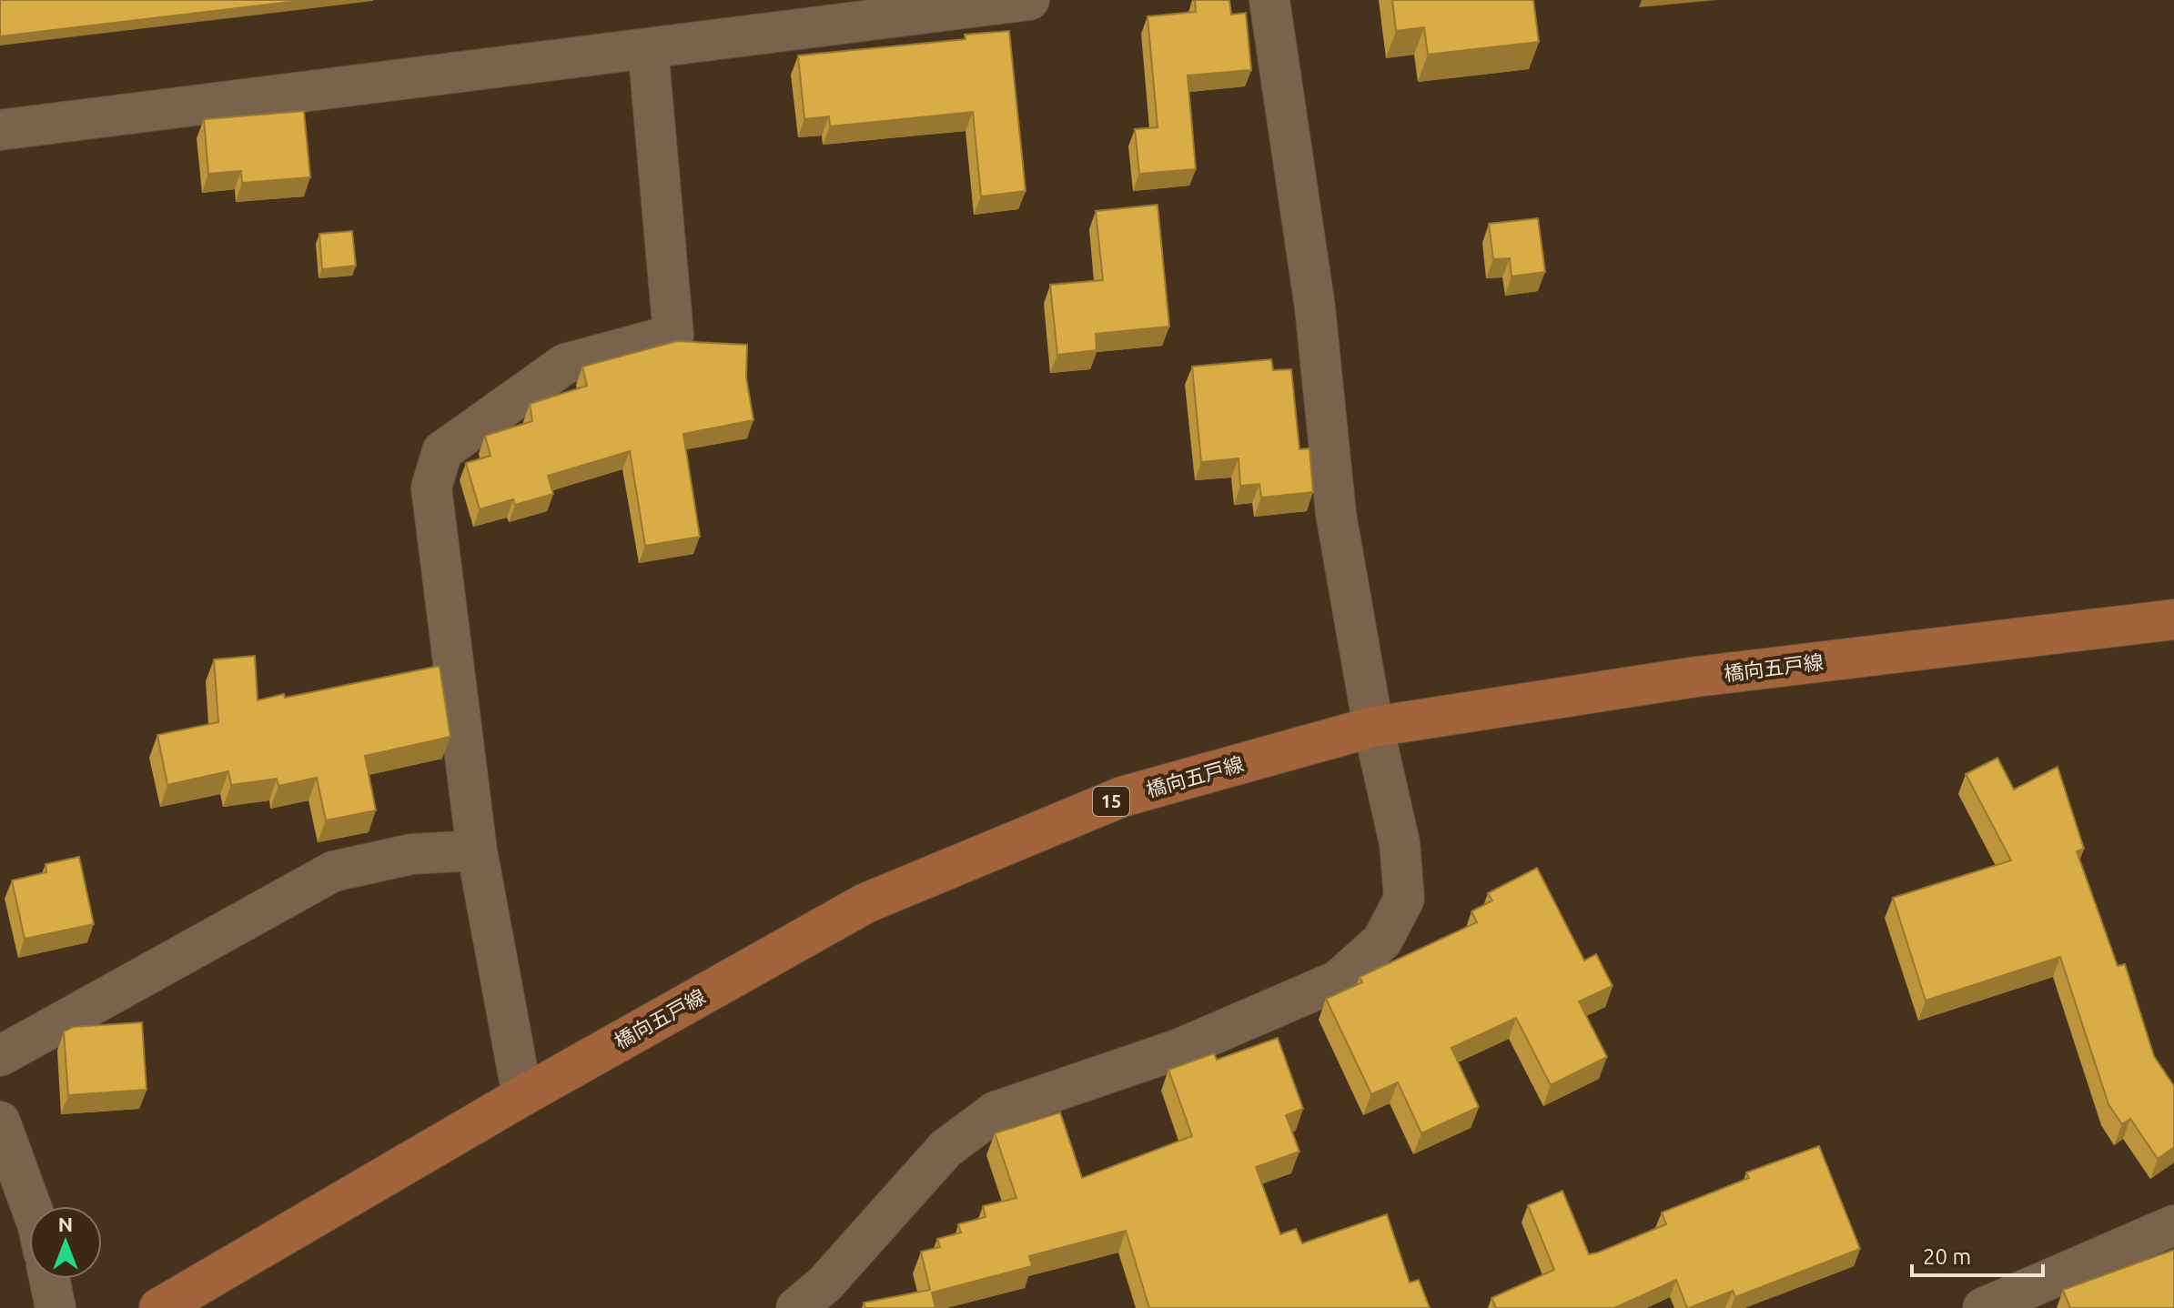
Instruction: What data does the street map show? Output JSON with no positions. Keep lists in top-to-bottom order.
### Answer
{
  "streets": {
    "main road": ["橋向五戸線", "15"]
  },
  "scale_bar": "20 m",
  "north": "top"
}
